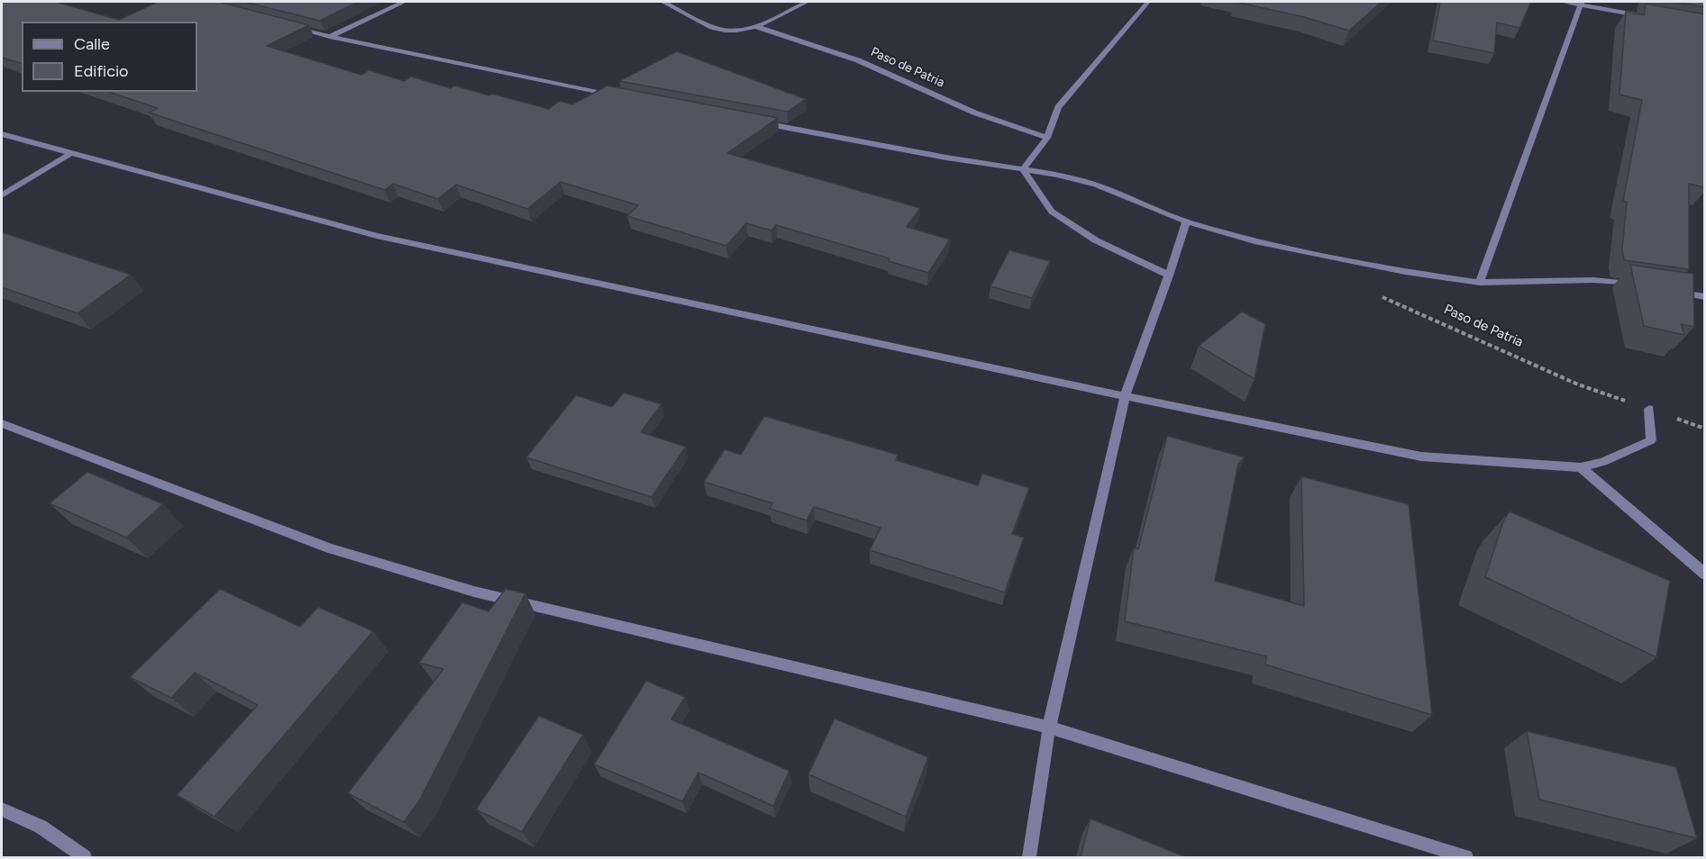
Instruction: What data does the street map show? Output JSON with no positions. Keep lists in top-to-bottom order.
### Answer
{
  "streets": {
    "street": ["Paso de Patria"]
  },
  "legend": ["Calle", "Edificio"]
}
